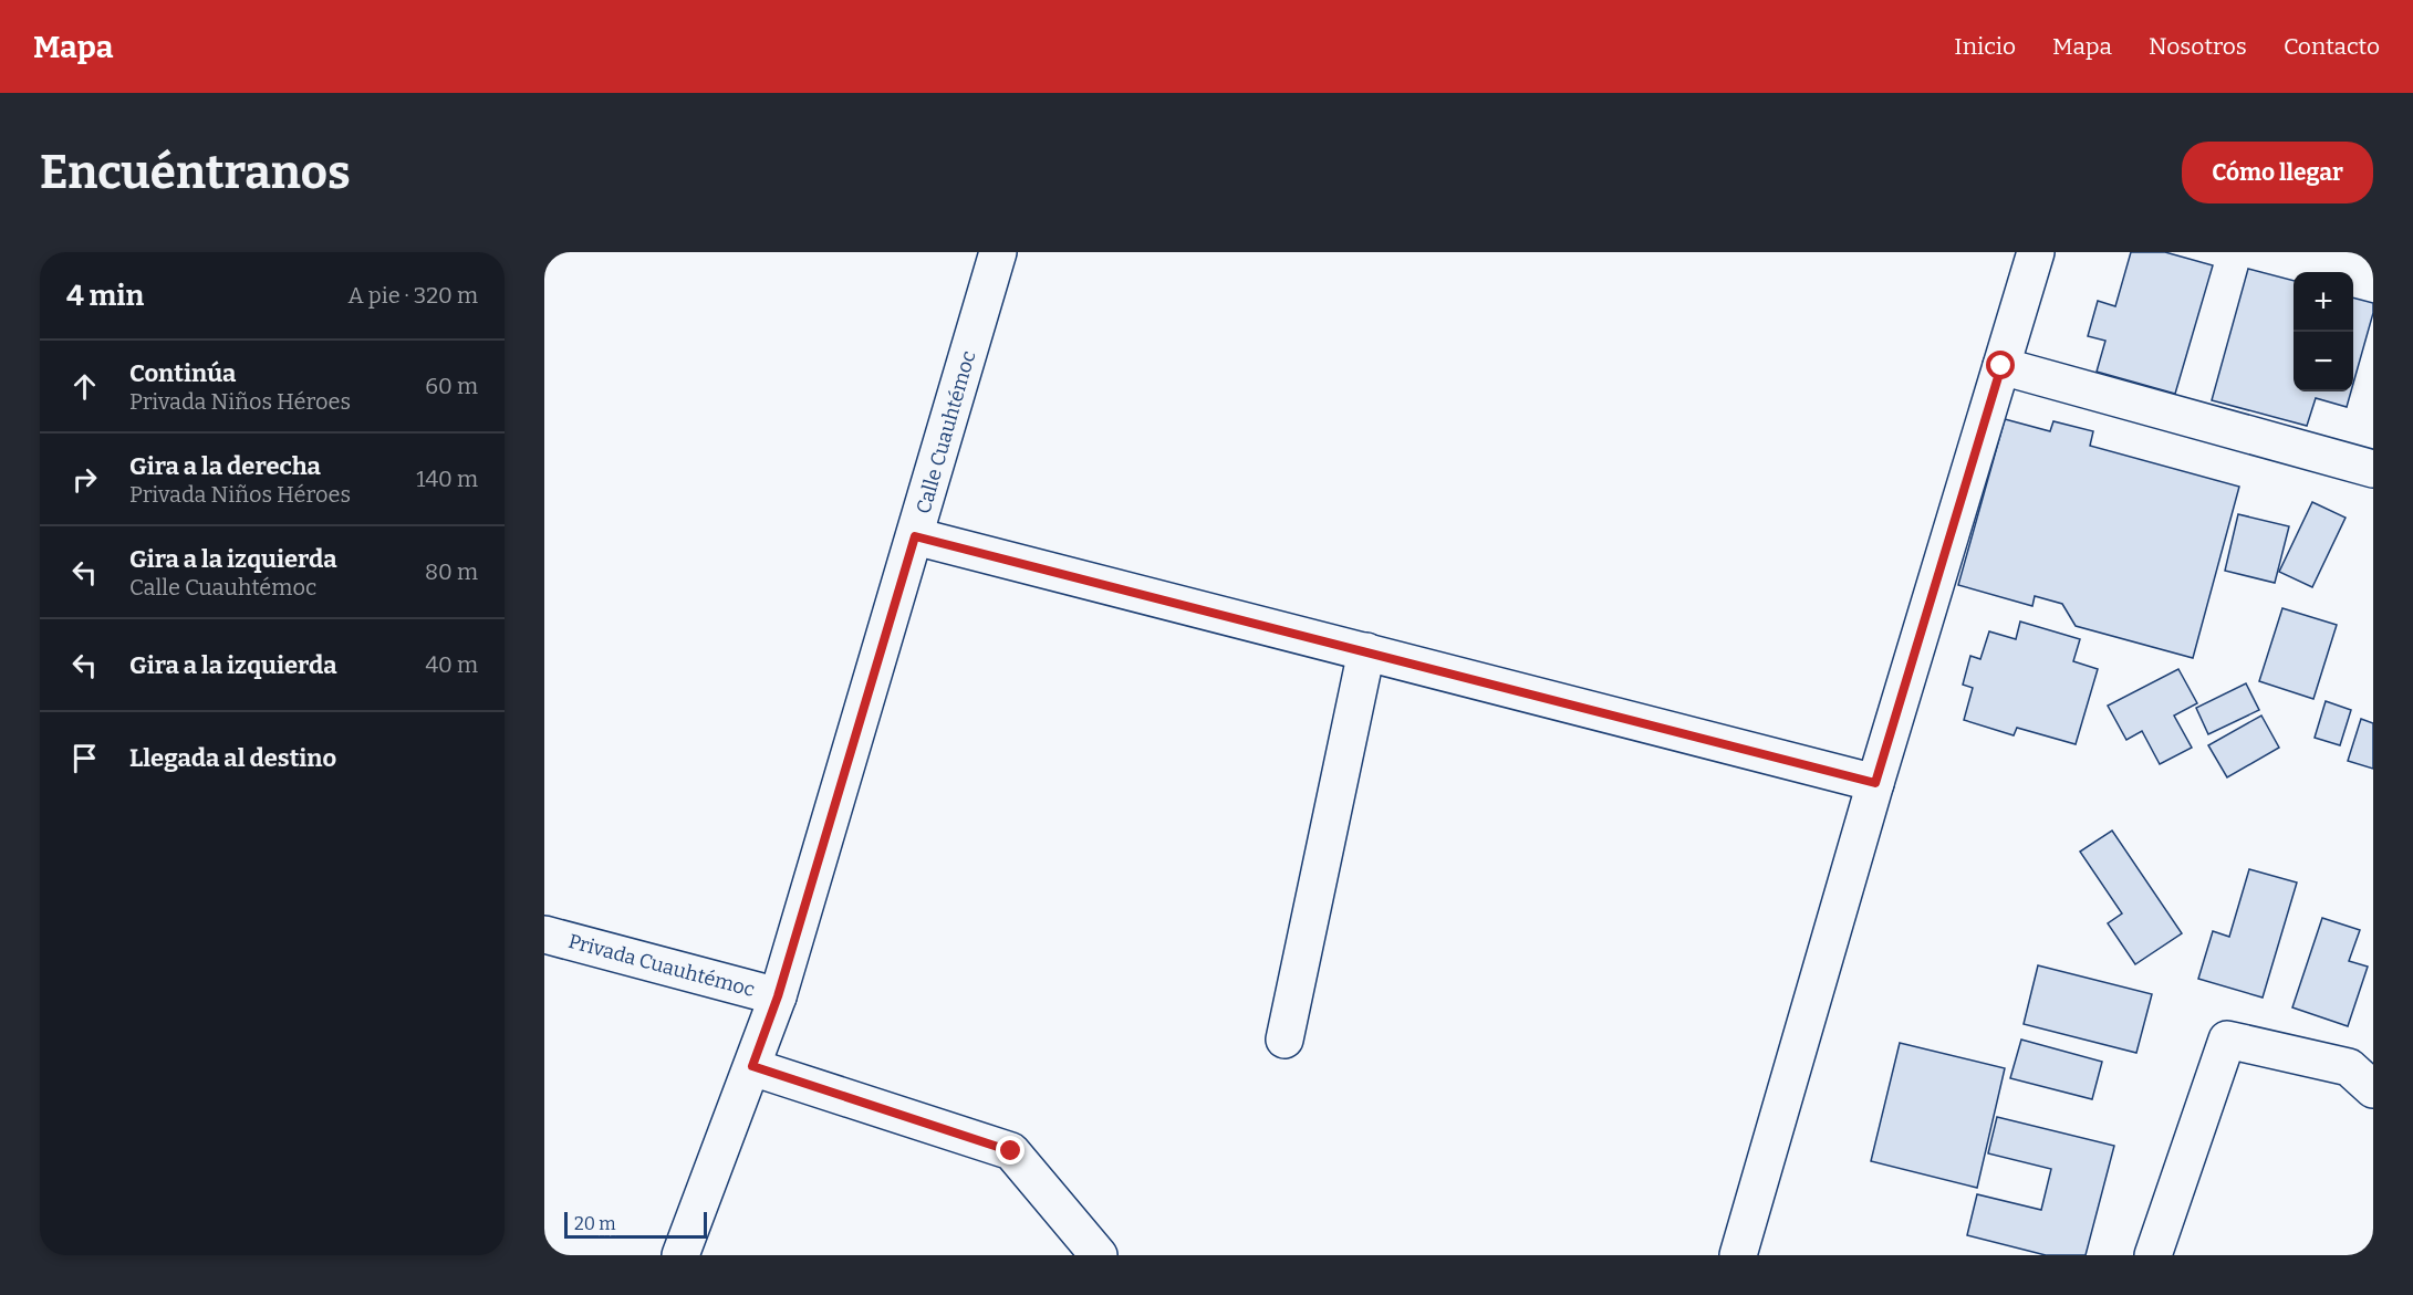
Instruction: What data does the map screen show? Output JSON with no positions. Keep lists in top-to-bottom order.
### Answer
{
  "streets": {
    "street": ["Calle Cuauhtémoc", "Privada Cuauhtémoc"]
  },
  "crossings": [
    ["Calle Cuauhtémoc", "Privada Cuauhtémoc"]
  ],
  "scale_bar": "20 m",
  "page": {
    "header": "Mapa",
    "nav": [
      "Inicio",
      "Mapa",
      "Nosotros",
      "Contacto"
    ],
    "buttons": "Cómo llegar",
    "title": "Encuéntranos",
    "heading": ["4 min", "A pie · 320 m"],
    "map_buttons": ["+", "−"],
    "list": [
      ["Continúa", "Privada Niños Héroes", "60 m"],
      ["Gira a la derecha", "Privada Niños Héroes", "140 m"],
      ["Gira a la izquierda", "Calle Cuauhtémoc", "80 m"],
      ["Gira a la izquierda", "40 m"],
      "Llegada al destino"
    ],
    "scale": "20 m"
  }
}
